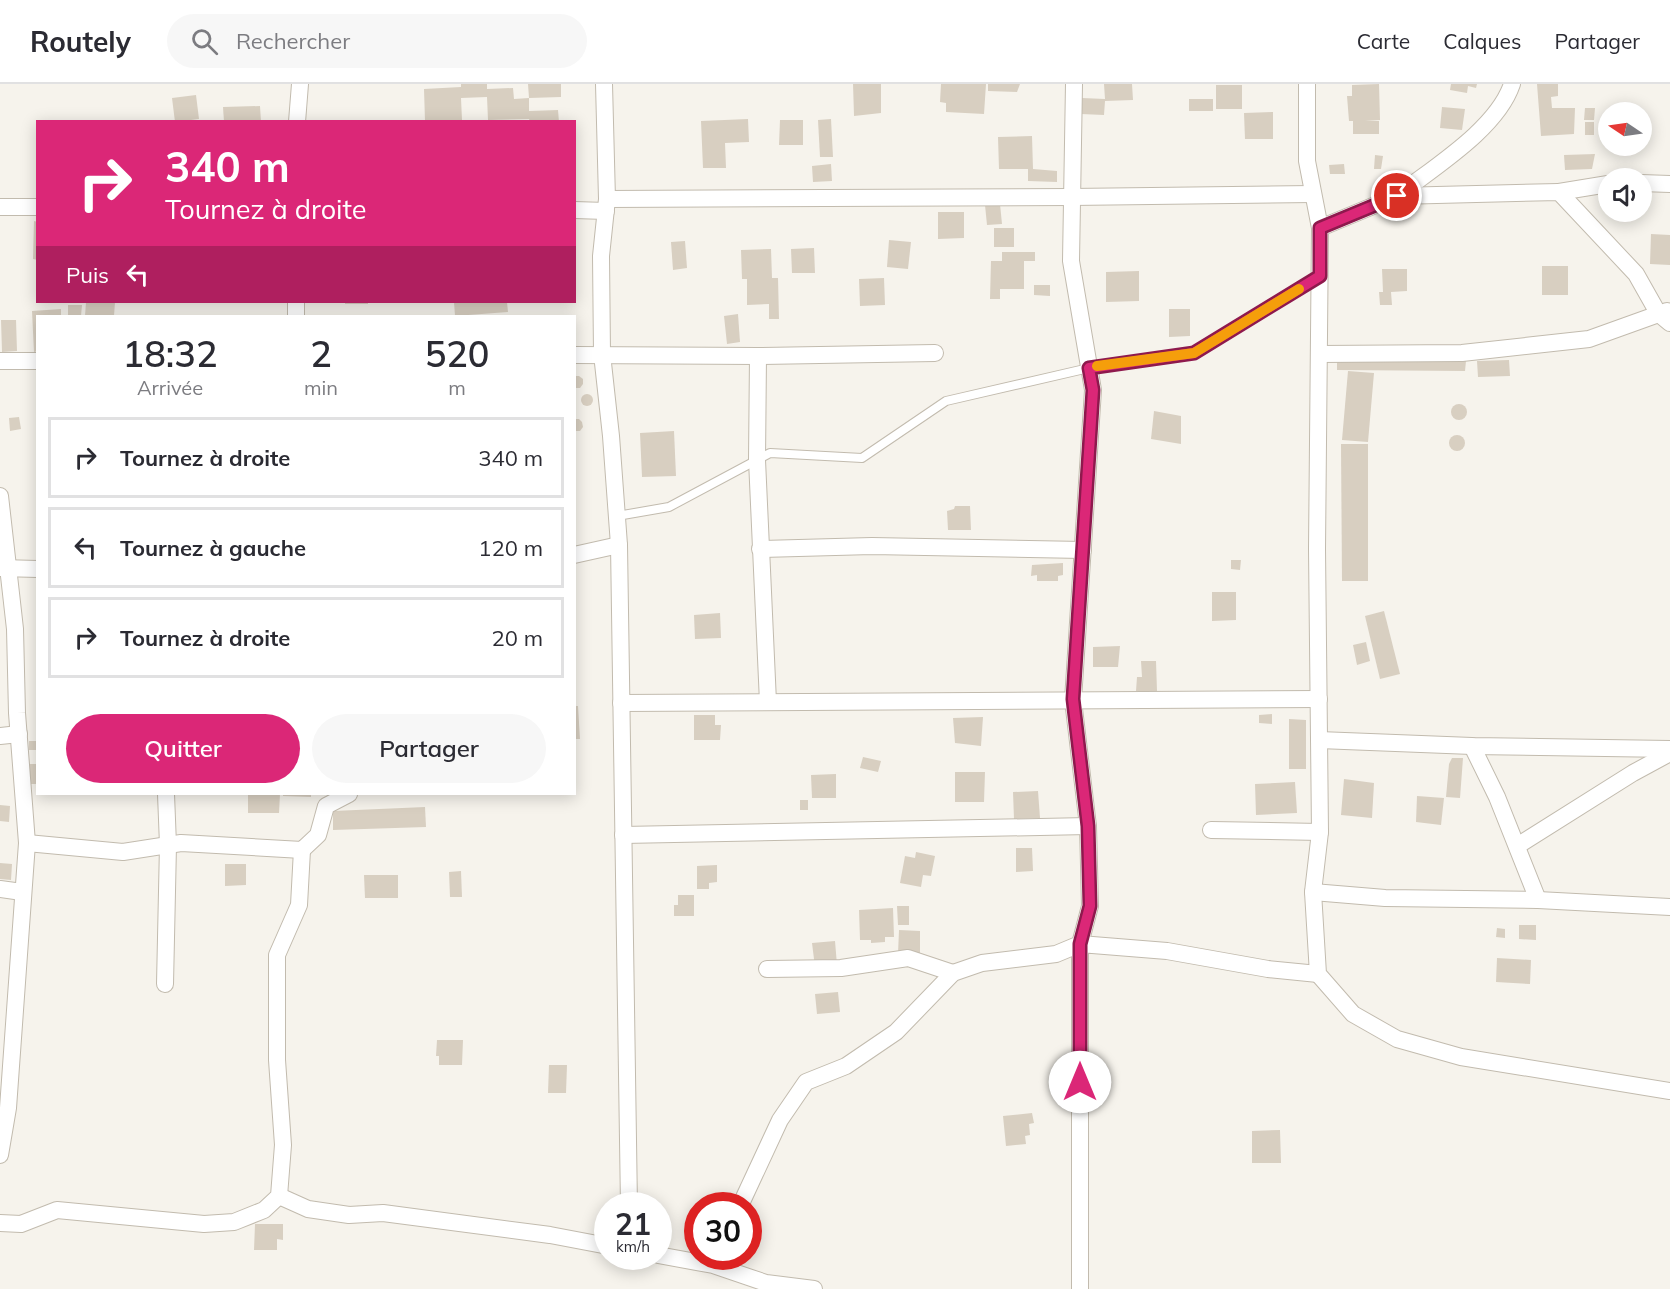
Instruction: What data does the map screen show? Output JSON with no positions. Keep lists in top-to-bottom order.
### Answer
{
  "north": "left",
  "page": {
    "header": "Routely",
    "search": "Rechercher",
    "nav": ["Carte", "Calques", "Partager"],
    "turn": ["340 m", "Tournez à droite"],
    "then": "Puis",
    "eta": [
      "18:32",
      "Arrivée",
      "2",
      "min",
      "520",
      "m"
    ],
    "list": [
      {
        "name": "Tournez à droite",
        "value": "340 m"
      },
      {
        "name": "Tournez à gauche",
        "value": "120 m"
      },
      {
        "name": "Tournez à droite",
        "value": "20 m"
      }
    ],
    "buttons": ["Quitter", "Partager"],
    "speed": "21 km/h",
    "limit": "30"
  }
}
